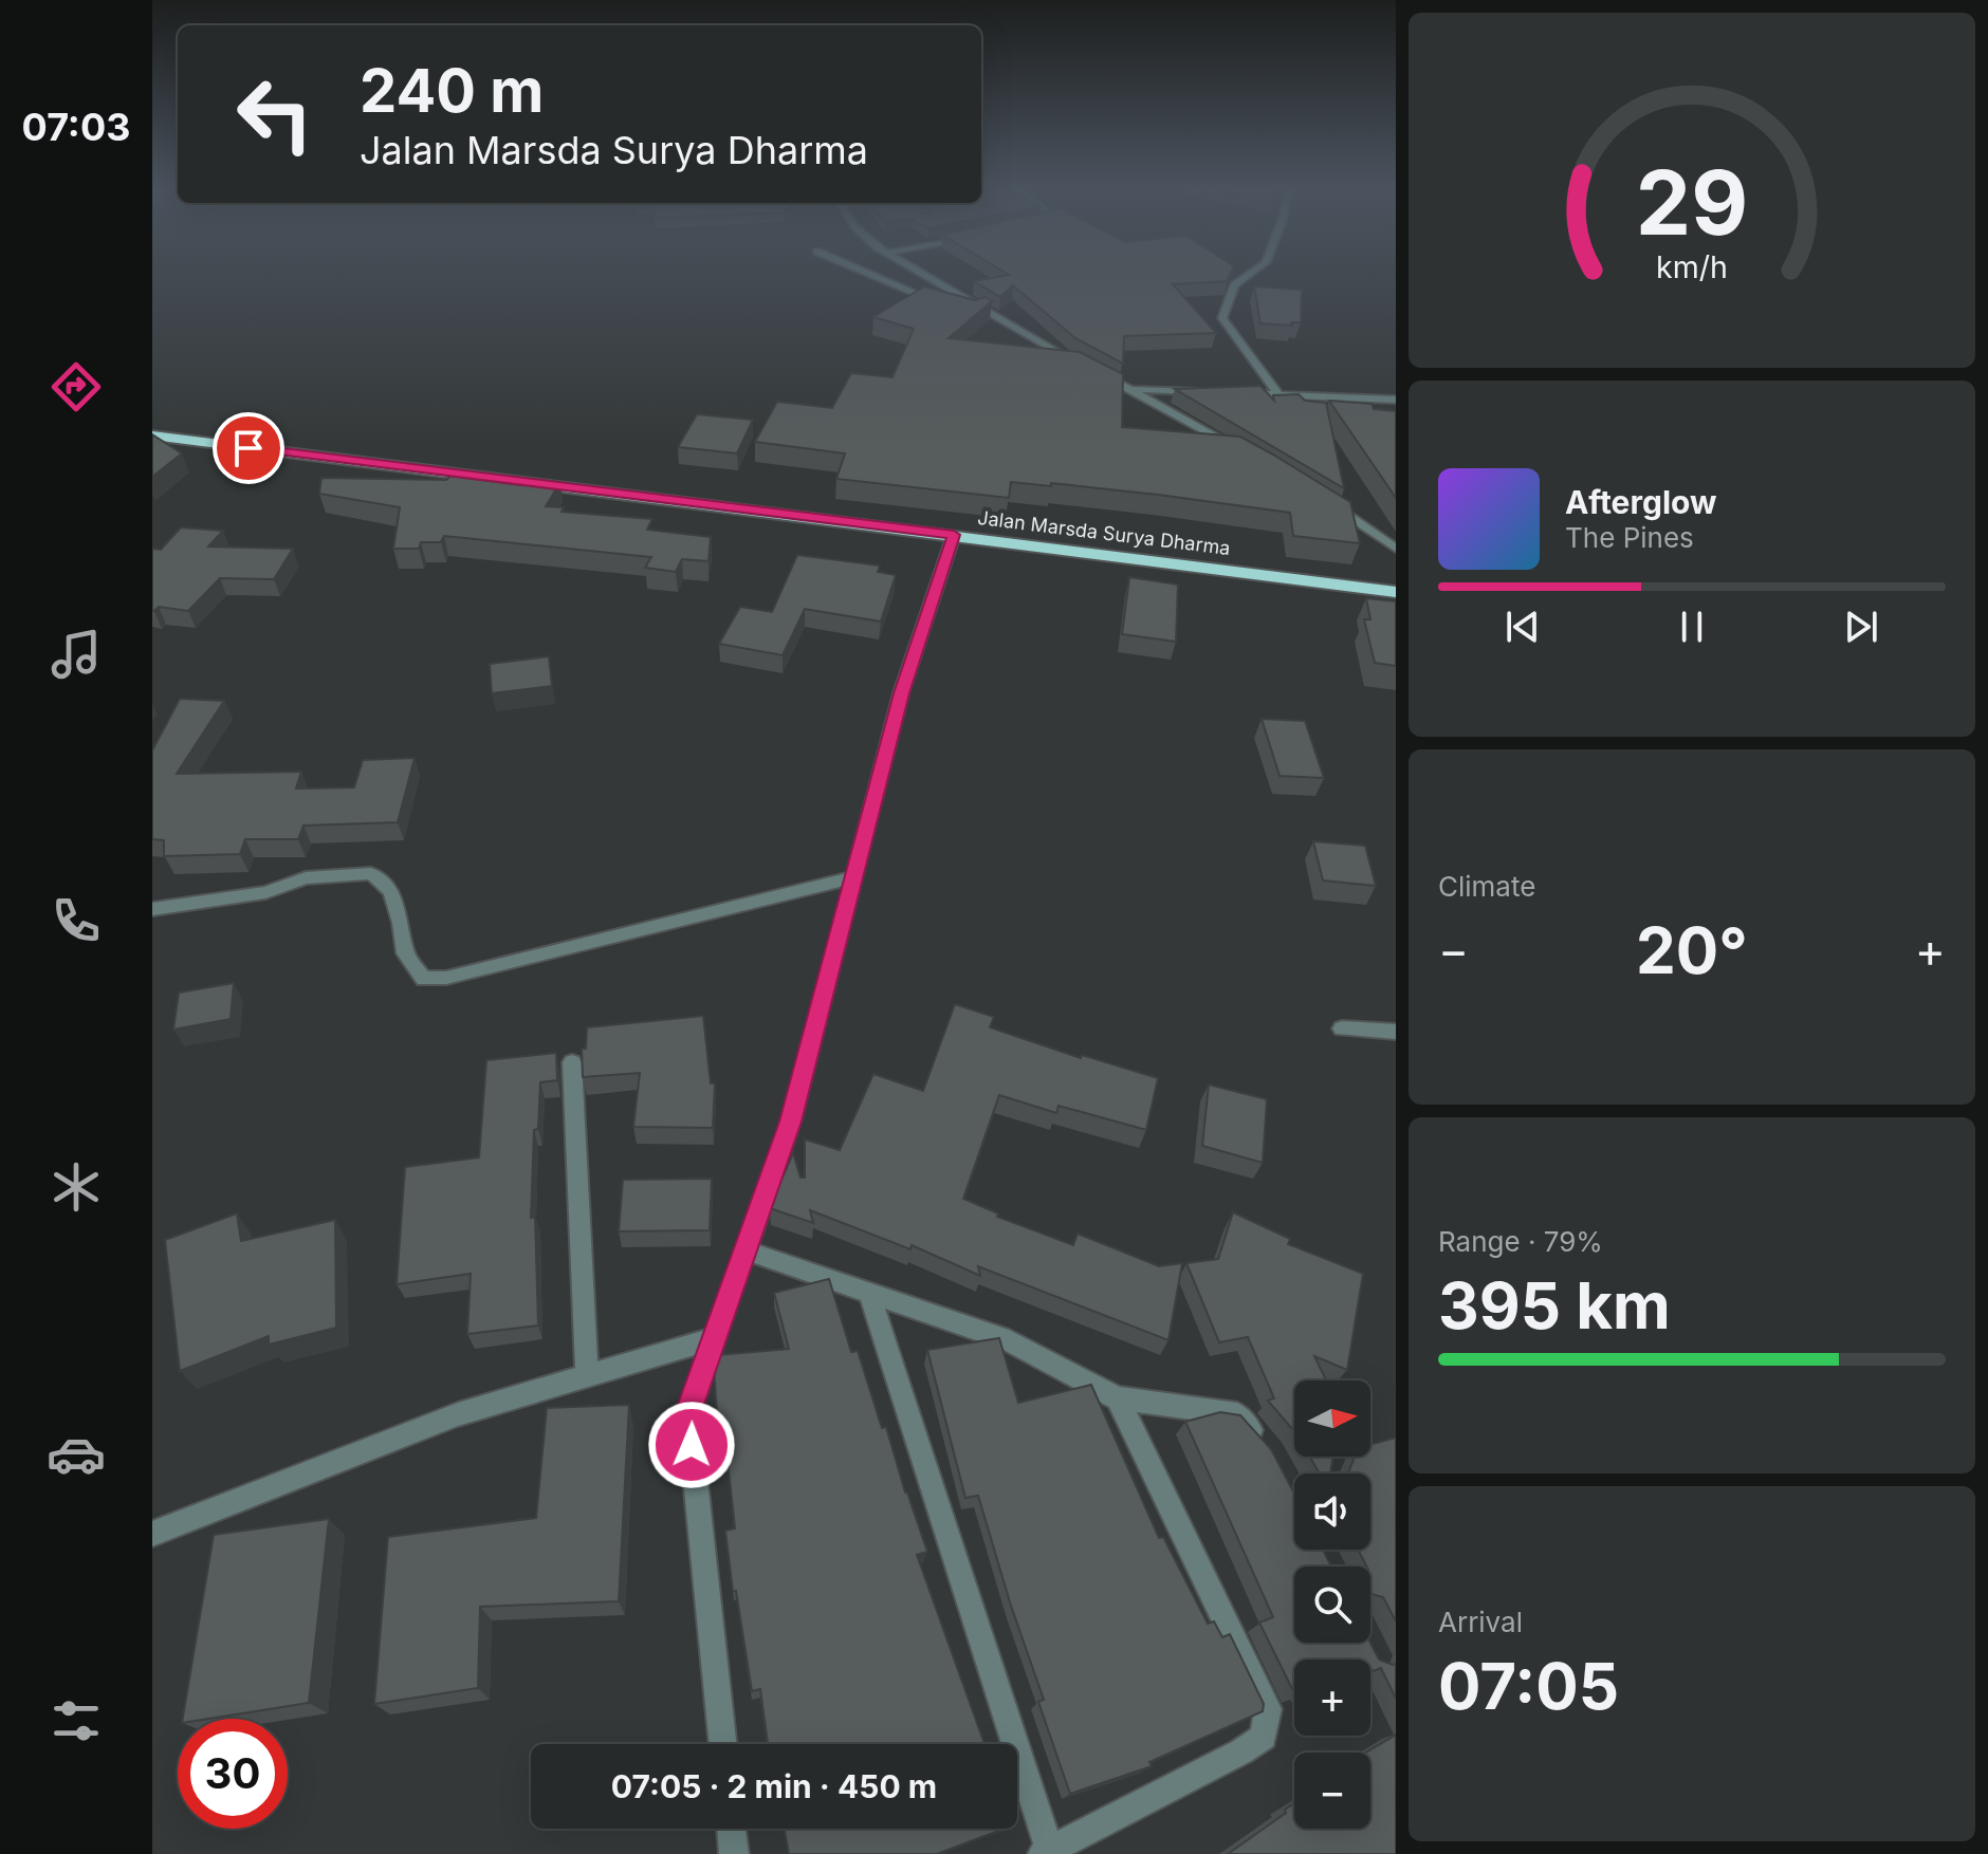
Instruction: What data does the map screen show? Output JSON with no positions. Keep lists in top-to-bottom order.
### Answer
{
  "streets": {
    "highway": ["Jalan Marsda Surya Dharma"]
  },
  "north": "right",
  "page": {
    "tabs": "07:03",
    "turn": ["240 m", "Jalan Marsda Surya Dharma"],
    "song": ["Afterglow", "The Pines"],
    "tile": [
      "Climate",
      ["Range · 79%", "395 km"],
      ["Arrival", "07:05"]
    ],
    "heat": ["−", "20°", "+"],
    "map_buttons": ["+", "−"],
    "limit": "30",
    "trip": "07:05 · 2 min · 450 m",
    "gauge": ["29", "km/h"]
  }
}
